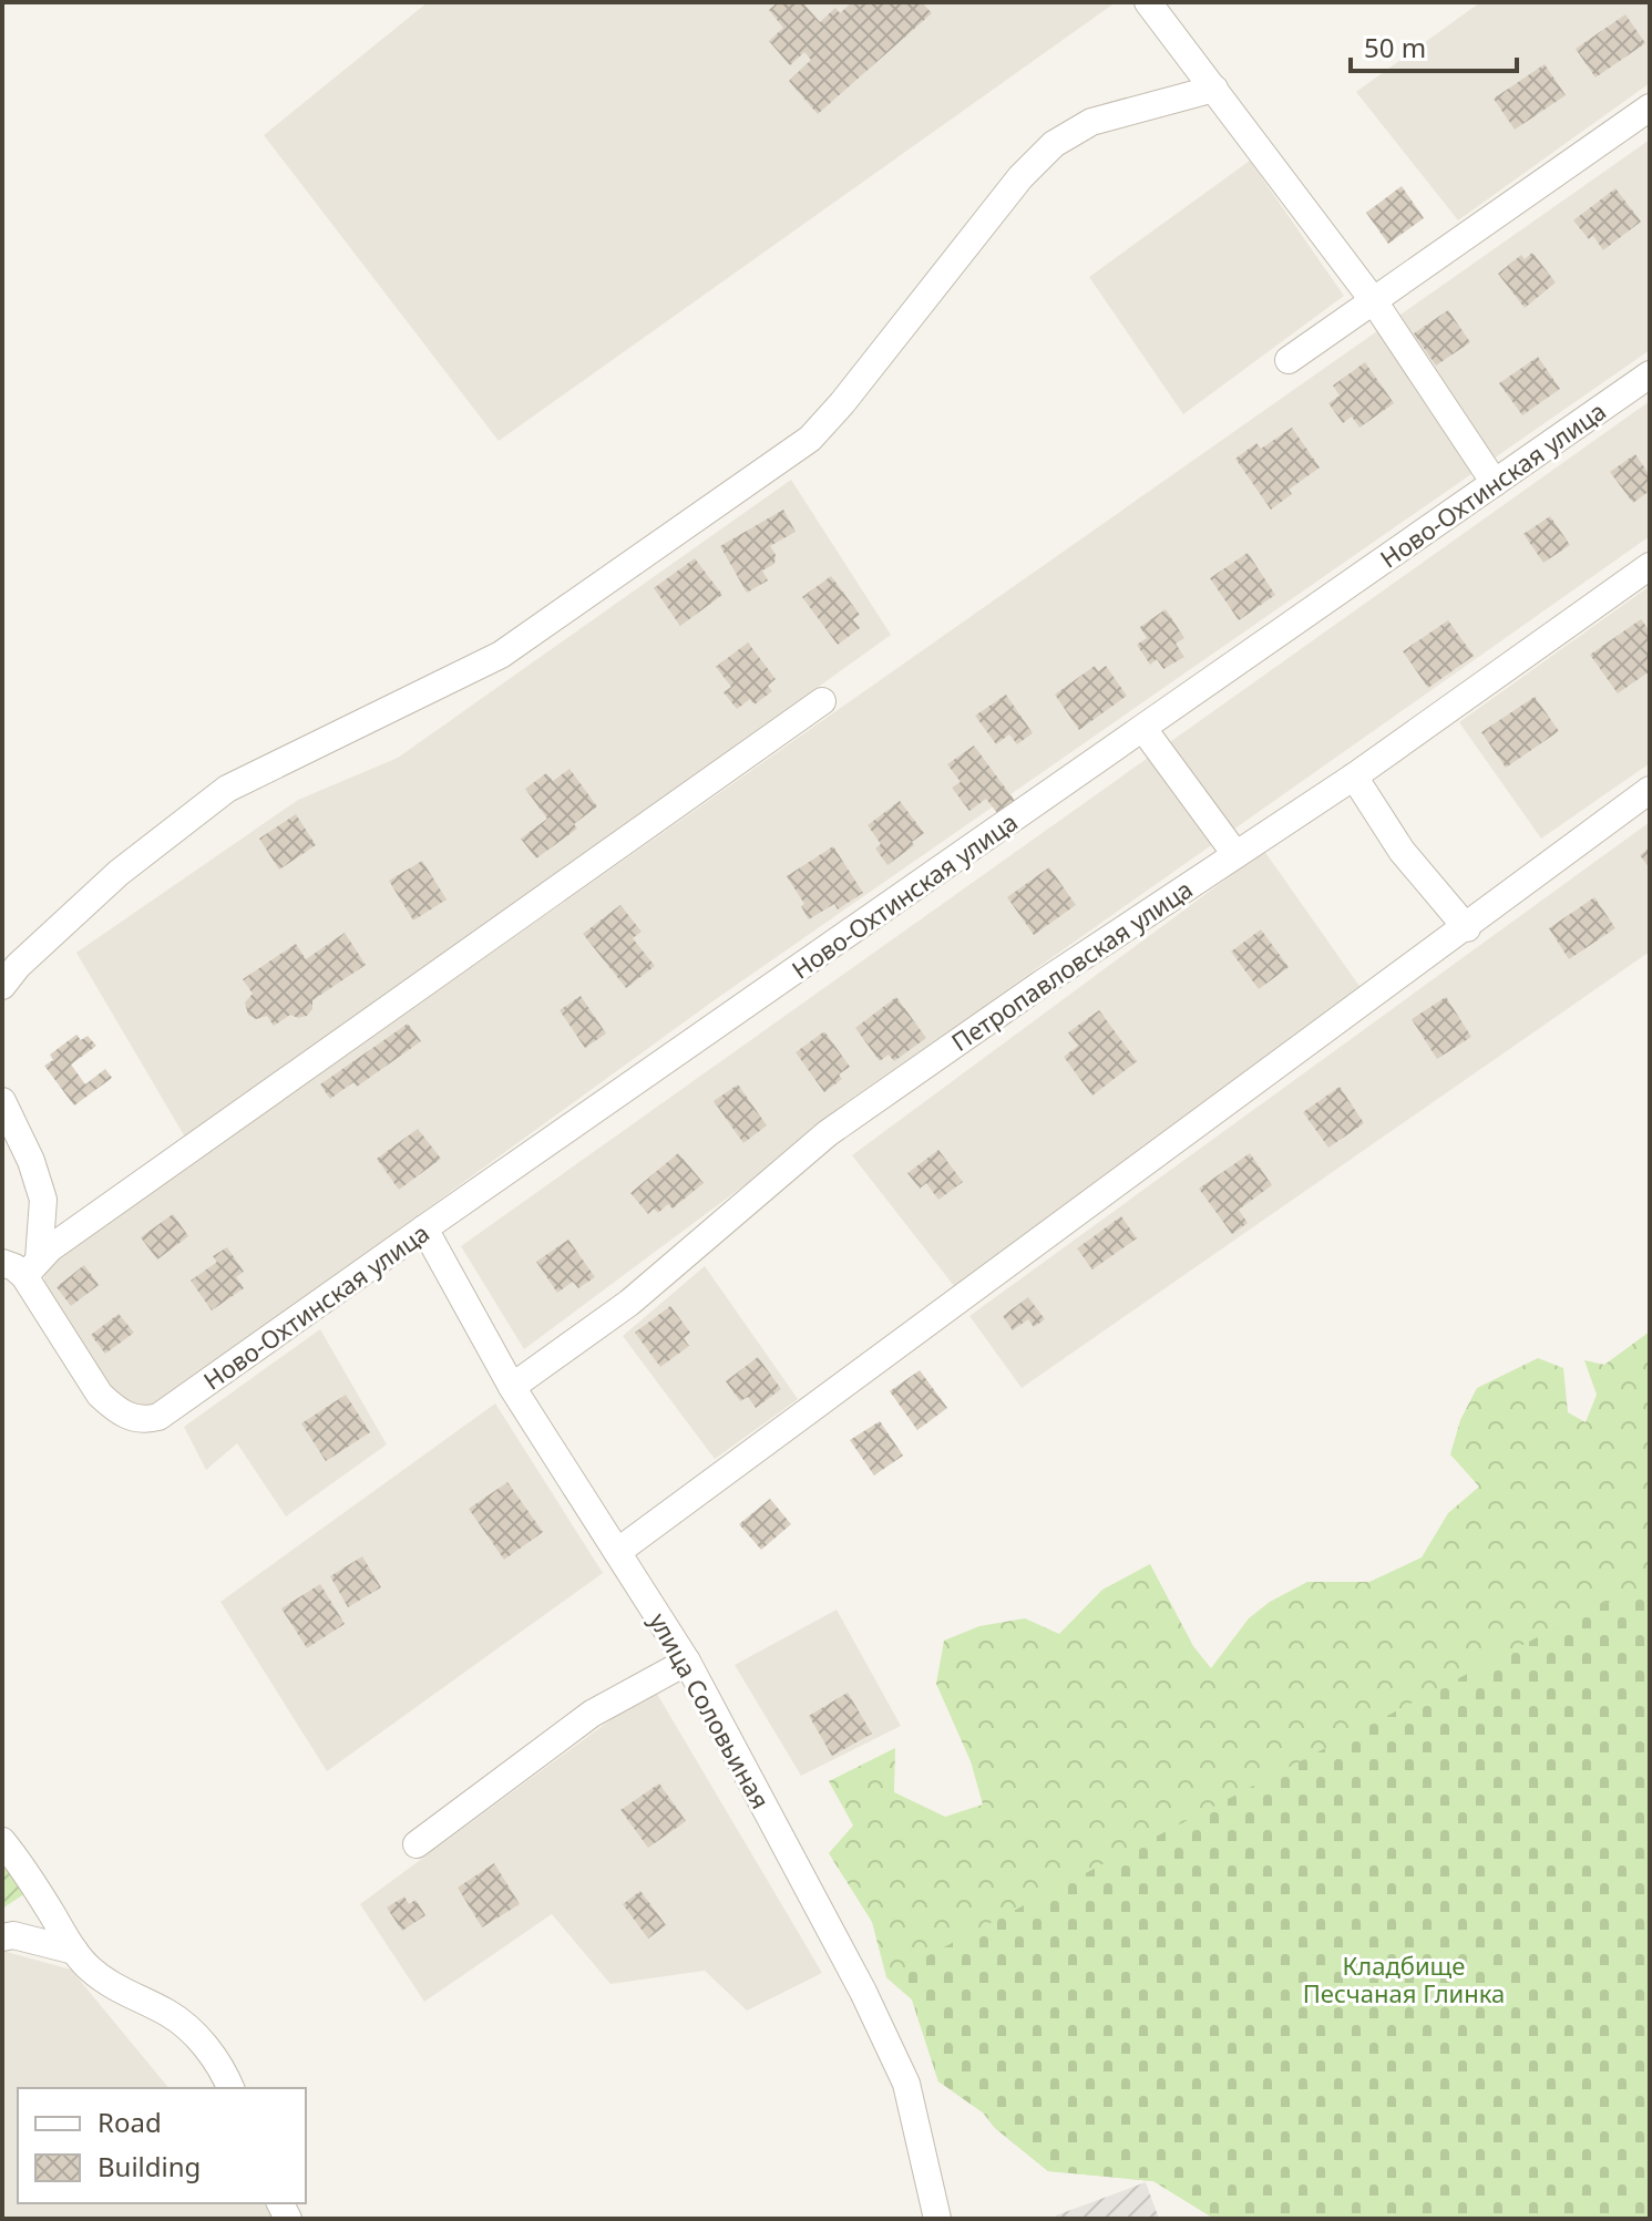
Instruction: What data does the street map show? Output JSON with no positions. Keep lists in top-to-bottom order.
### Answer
{
  "streets": {
    "street": ["Ново-Охтинская улица", "Петропавловская улица", "улица Соловьиная"]
  },
  "crossings": [
    ["Ново-Охтинская улица", "улица Соловьиная"],
    ["Петропавловская улица", "улица Соловьиная"]
  ],
  "parks": ["Кладбище Песчаная Глинка"],
  "legend": ["Road", "Building"],
  "scale_bar": "50 m"
}
